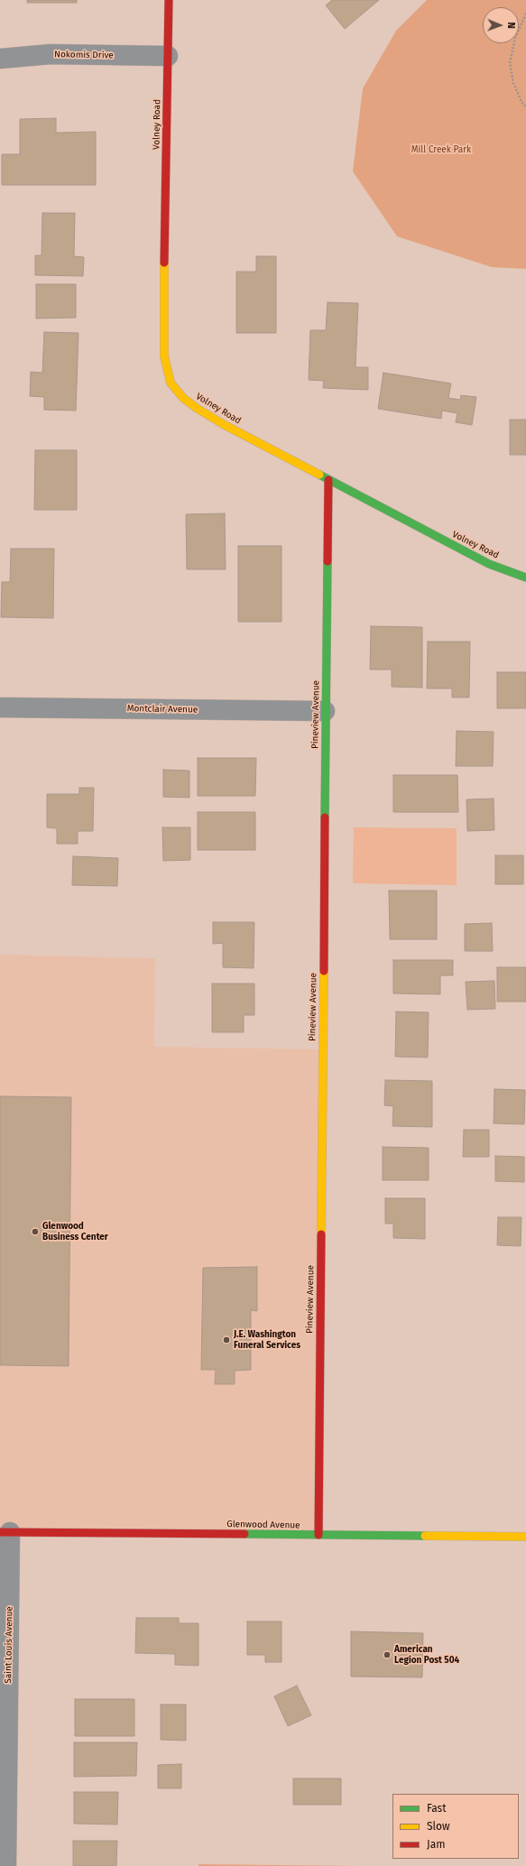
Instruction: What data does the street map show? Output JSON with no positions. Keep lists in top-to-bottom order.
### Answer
{
  "streets": {
    "street": [
      "Nokomis Drive",
      "Volney Road",
      "Montclair Avenue",
      "Pineview Avenue",
      "Glenwood Avenue",
      "Saint Louis Avenue"
    ]
  },
  "crossings": [
    ["Nokomis Drive", "Volney Road"],
    ["Volney Road", "Pineview Avenue"],
    ["Montclair Avenue", "Pineview Avenue"],
    ["Pineview Avenue", "Glenwood Avenue"],
    ["Glenwood Avenue", "Saint Louis Avenue"]
  ],
  "parks": ["Mill Creek Park"],
  "places": ["Glenwood Business Center", "J.E. Washington Funeral Services", "American Legion Post 504"],
  "legend": ["Fast", "Slow", "Jam"],
  "north": "right"
}
